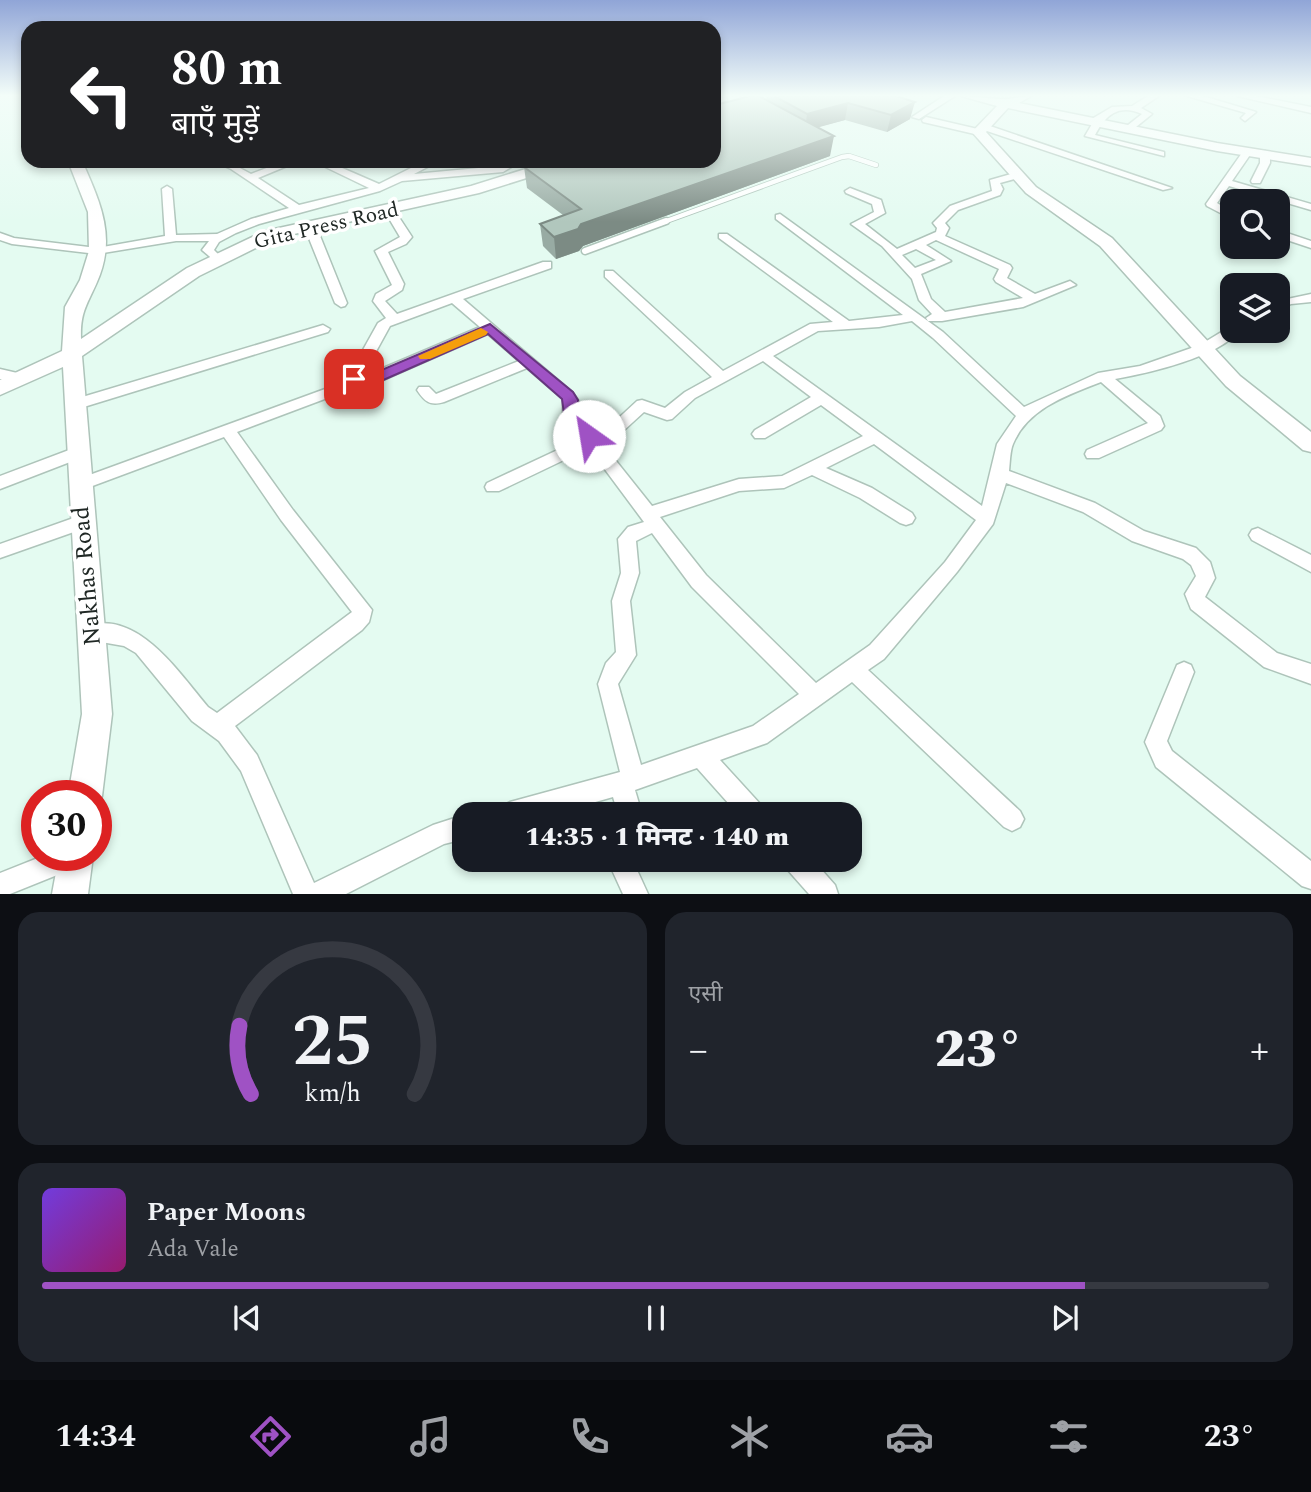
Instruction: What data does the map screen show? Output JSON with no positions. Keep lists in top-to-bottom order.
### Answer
{
  "streets": {
    "main road": ["Gita Press Road", "Nakhas Road"]
  },
  "crossings": [
    ["Gita Press Road", "Nakhas Road"]
  ],
  "page": {
    "turn": ["80 m", "बाएँ मुड़ें"],
    "limit": "30",
    "trip": "14:35 · 1 मिनट · 140 m",
    "tile": "एसी",
    "heat": ["−", "23°", "+"],
    "song": ["Paper Moons", "Ada Vale"],
    "tabs": ["14:34", "23°"],
    "gauge": ["25", "km/h"]
  }
}
